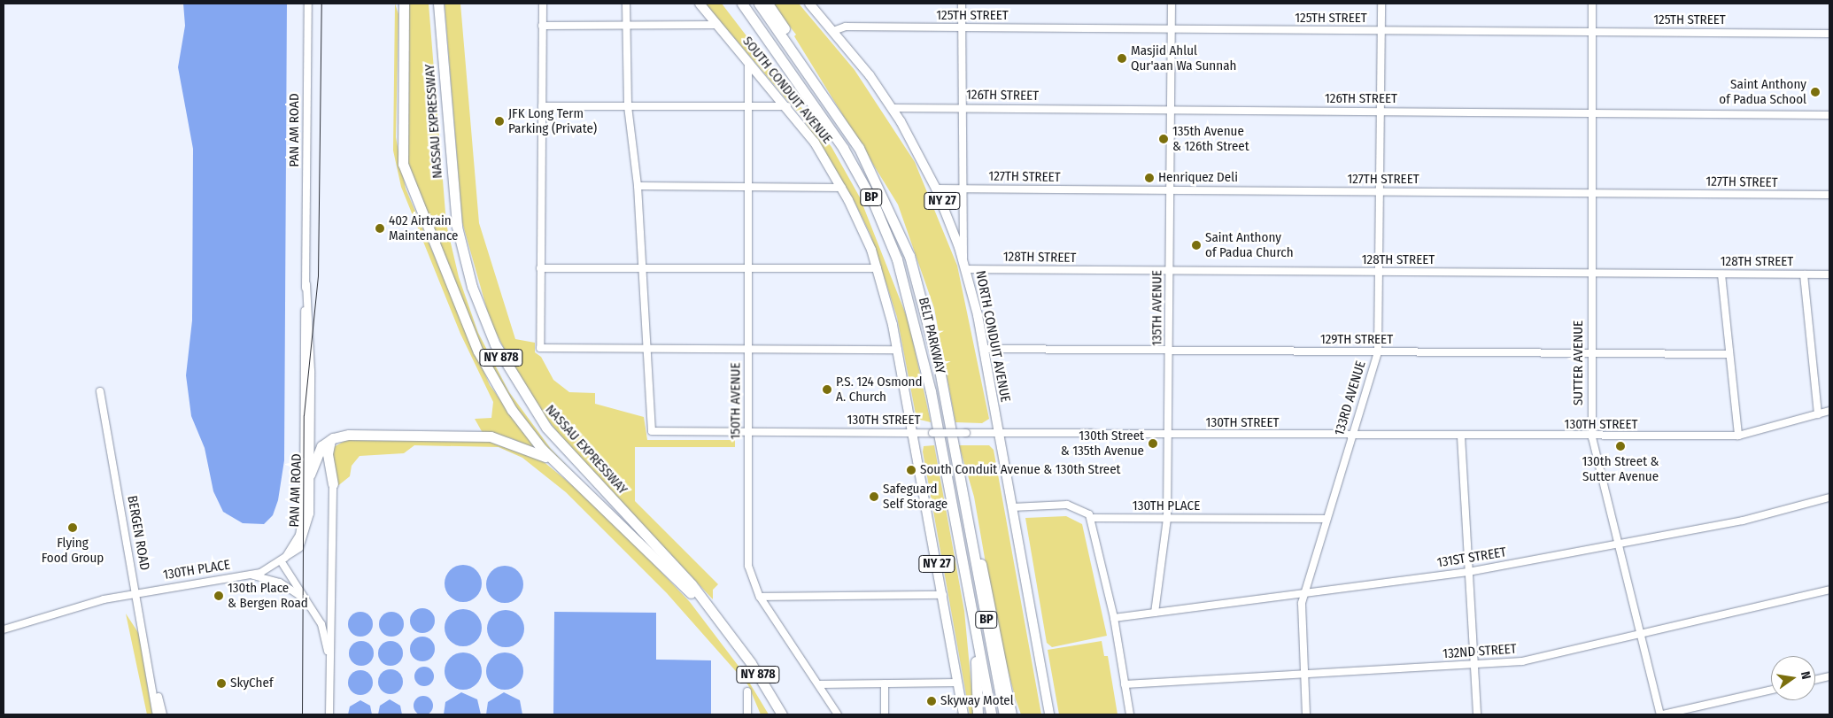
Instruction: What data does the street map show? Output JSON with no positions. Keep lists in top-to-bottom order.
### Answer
{
  "streets": {
    "highway": [
      "NASSAU EXPRESSWAY",
      "BP",
      "BELT PARKWAY",
      "NY 878"
    ],
    "main road": ["SOUTH CONDUIT AVENUE", "NY 27", "NORTH CONDUIT AVENUE"],
    "street": [
      "125TH STREET",
      "126TH STREET",
      "PAN AM ROAD",
      "127TH STREET",
      "128TH STREET",
      "135TH AVENUE",
      "129TH STREET",
      "SUTTER AVENUE",
      "133RD AVENUE",
      "150TH AVENUE",
      "130TH STREET",
      "130TH PLACE",
      "BERGEN ROAD",
      "131ST STREET",
      "132ND STREET"
    ]
  },
  "crossings": [
    ["125TH STREET", "135TH AVENUE"],
    ["125TH STREET", "NORTH CONDUIT AVENUE"],
    ["125TH STREET", "SUTTER AVENUE"],
    ["125TH STREET", "133RD AVENUE"],
    ["SOUTH CONDUIT AVENUE", "150TH AVENUE"],
    ["SOUTH CONDUIT AVENUE", "130TH STREET"],
    ["126TH STREET", "135TH AVENUE"],
    ["126TH STREET", "NORTH CONDUIT AVENUE"],
    ["126TH STREET", "SUTTER AVENUE"],
    ["126TH STREET", "133RD AVENUE"],
    ["PAN AM ROAD", "130TH PLACE"],
    ["127TH STREET", "135TH AVENUE"],
    ["127TH STREET", "NORTH CONDUIT AVENUE"],
    ["127TH STREET", "SUTTER AVENUE"],
    ["127TH STREET", "133RD AVENUE"],
    ["128TH STREET", "135TH AVENUE"],
    ["128TH STREET", "NORTH CONDUIT AVENUE"],
    ["128TH STREET", "SUTTER AVENUE"],
    ["128TH STREET", "133RD AVENUE"],
    ["135TH AVENUE", "129TH STREET"],
    ["135TH AVENUE", "130TH STREET"],
    ["135TH AVENUE", "130TH PLACE"],
    ["135TH AVENUE", "131ST STREET"],
    ["NORTH CONDUIT AVENUE", "129TH STREET"],
    ["NORTH CONDUIT AVENUE", "130TH STREET"],
    ["129TH STREET", "SUTTER AVENUE"],
    ["129TH STREET", "133RD AVENUE"],
    ["SUTTER AVENUE", "130TH STREET"],
    ["SUTTER AVENUE", "131ST STREET"],
    ["SUTTER AVENUE", "132ND STREET"],
    ["133RD AVENUE", "130TH STREET"],
    ["133RD AVENUE", "130TH PLACE"],
    ["133RD AVENUE", "131ST STREET"],
    ["133RD AVENUE", "132ND STREET"],
    ["150TH AVENUE", "130TH STREET"],
    ["130TH PLACE", "BERGEN ROAD"]
  ],
  "places": [
    "Masjid Ahlul Qur'aan Wa Sunnah",
    "Saint Anthony of Padua School",
    "JFK Long Term Parking (Private)",
    "135th Avenue & 126th Street",
    "Henriquez Deli",
    "402 Airtrain Maintenance",
    "Saint Anthony of Padua Church",
    "P.S. 124 Osmond A. Church",
    "130th Street & 135th Avenue",
    "130th Street & Sutter Avenue",
    "South Conduit Avenue & 130th Street",
    "Safeguard Self Storage",
    "Flying Food Group",
    "130th Place & Bergen Road",
    "SkyChef",
    "Skyway Motel"
  ],
  "north": "right"
}
